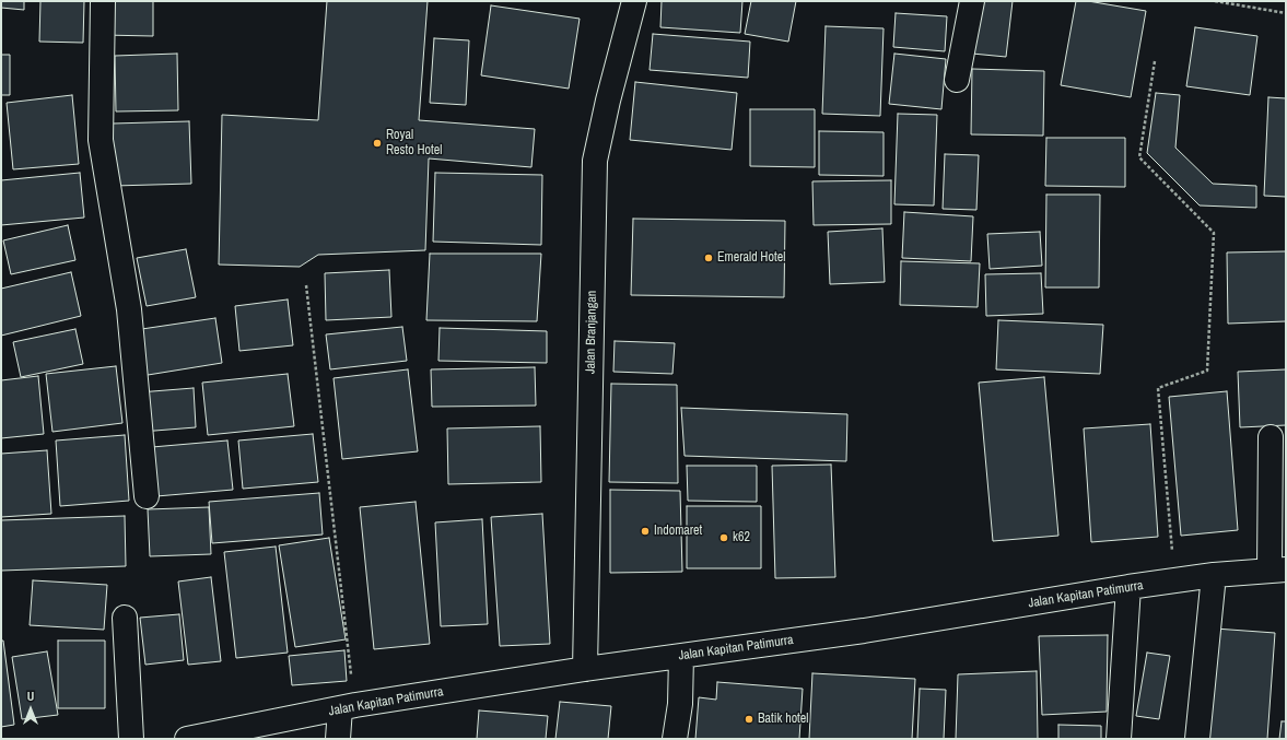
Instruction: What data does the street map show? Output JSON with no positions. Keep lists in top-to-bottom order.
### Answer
{
  "streets": {
    "street": ["Jalan Branjangan", "Jalan Kapitan Patimurra"]
  },
  "crossings": [
    ["Jalan Branjangan", "Jalan Kapitan Patimurra"]
  ],
  "places": [
    "Royal Resto Hotel",
    "Emerald Hotel",
    "Indomaret",
    "k62",
    "Batik hotel"
  ],
  "north": "top"
}
